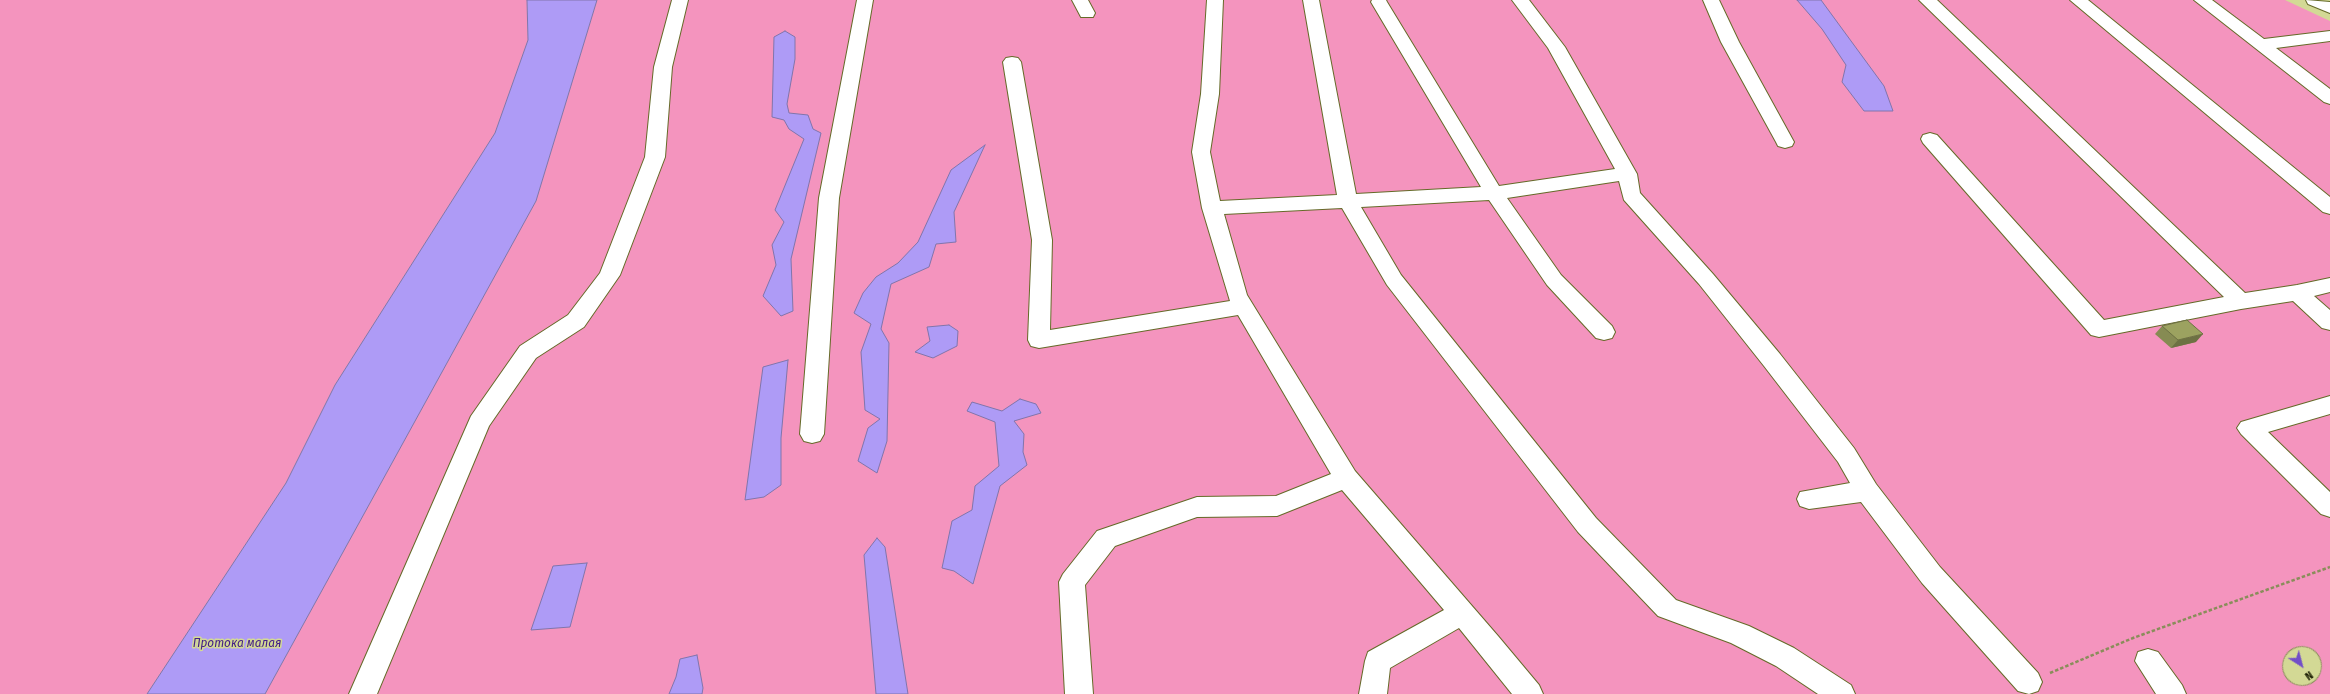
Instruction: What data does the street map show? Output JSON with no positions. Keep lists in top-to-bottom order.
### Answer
{
  "water": ["Протока малая"],
  "north": "bottom right"
}
